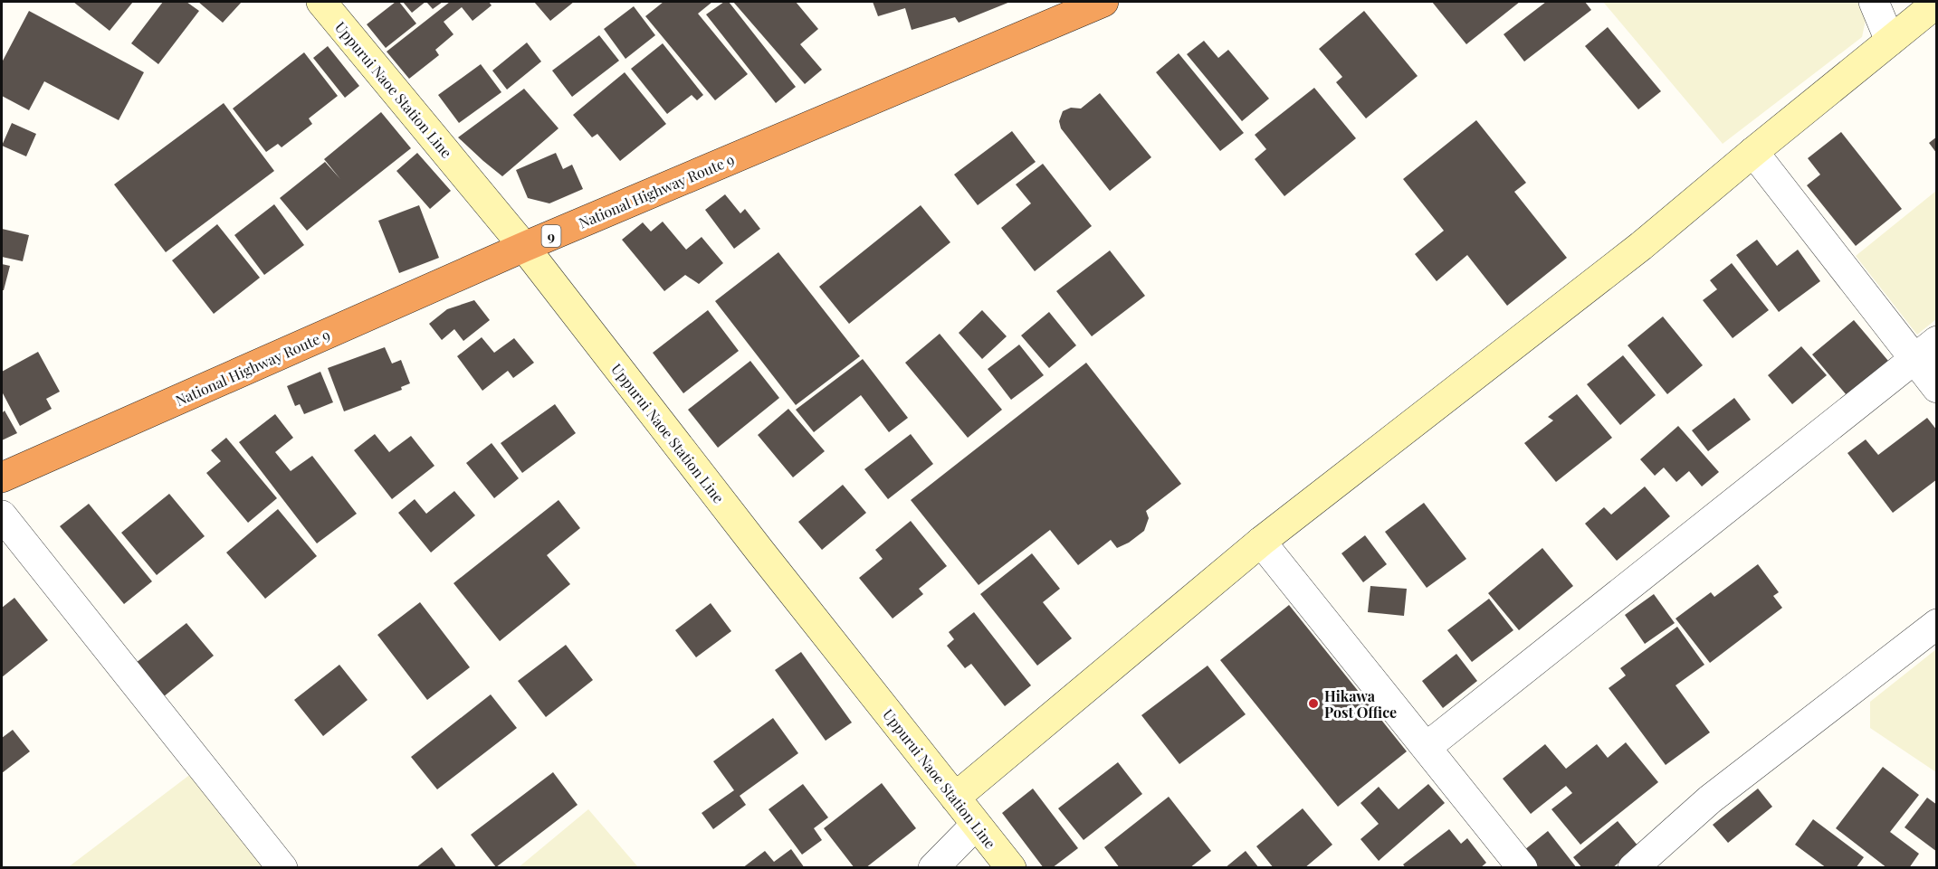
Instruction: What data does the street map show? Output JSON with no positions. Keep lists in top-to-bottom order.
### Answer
{
  "streets": {
    "highway": ["National Highway Route 9", "9"],
    "street": ["Uppurui Naoe Station Line"]
  },
  "crossings": [
    ["Uppurui Naoe Station Line", "National Highway Route 9"]
  ],
  "places": ["Hikawa Post Office"]
}
